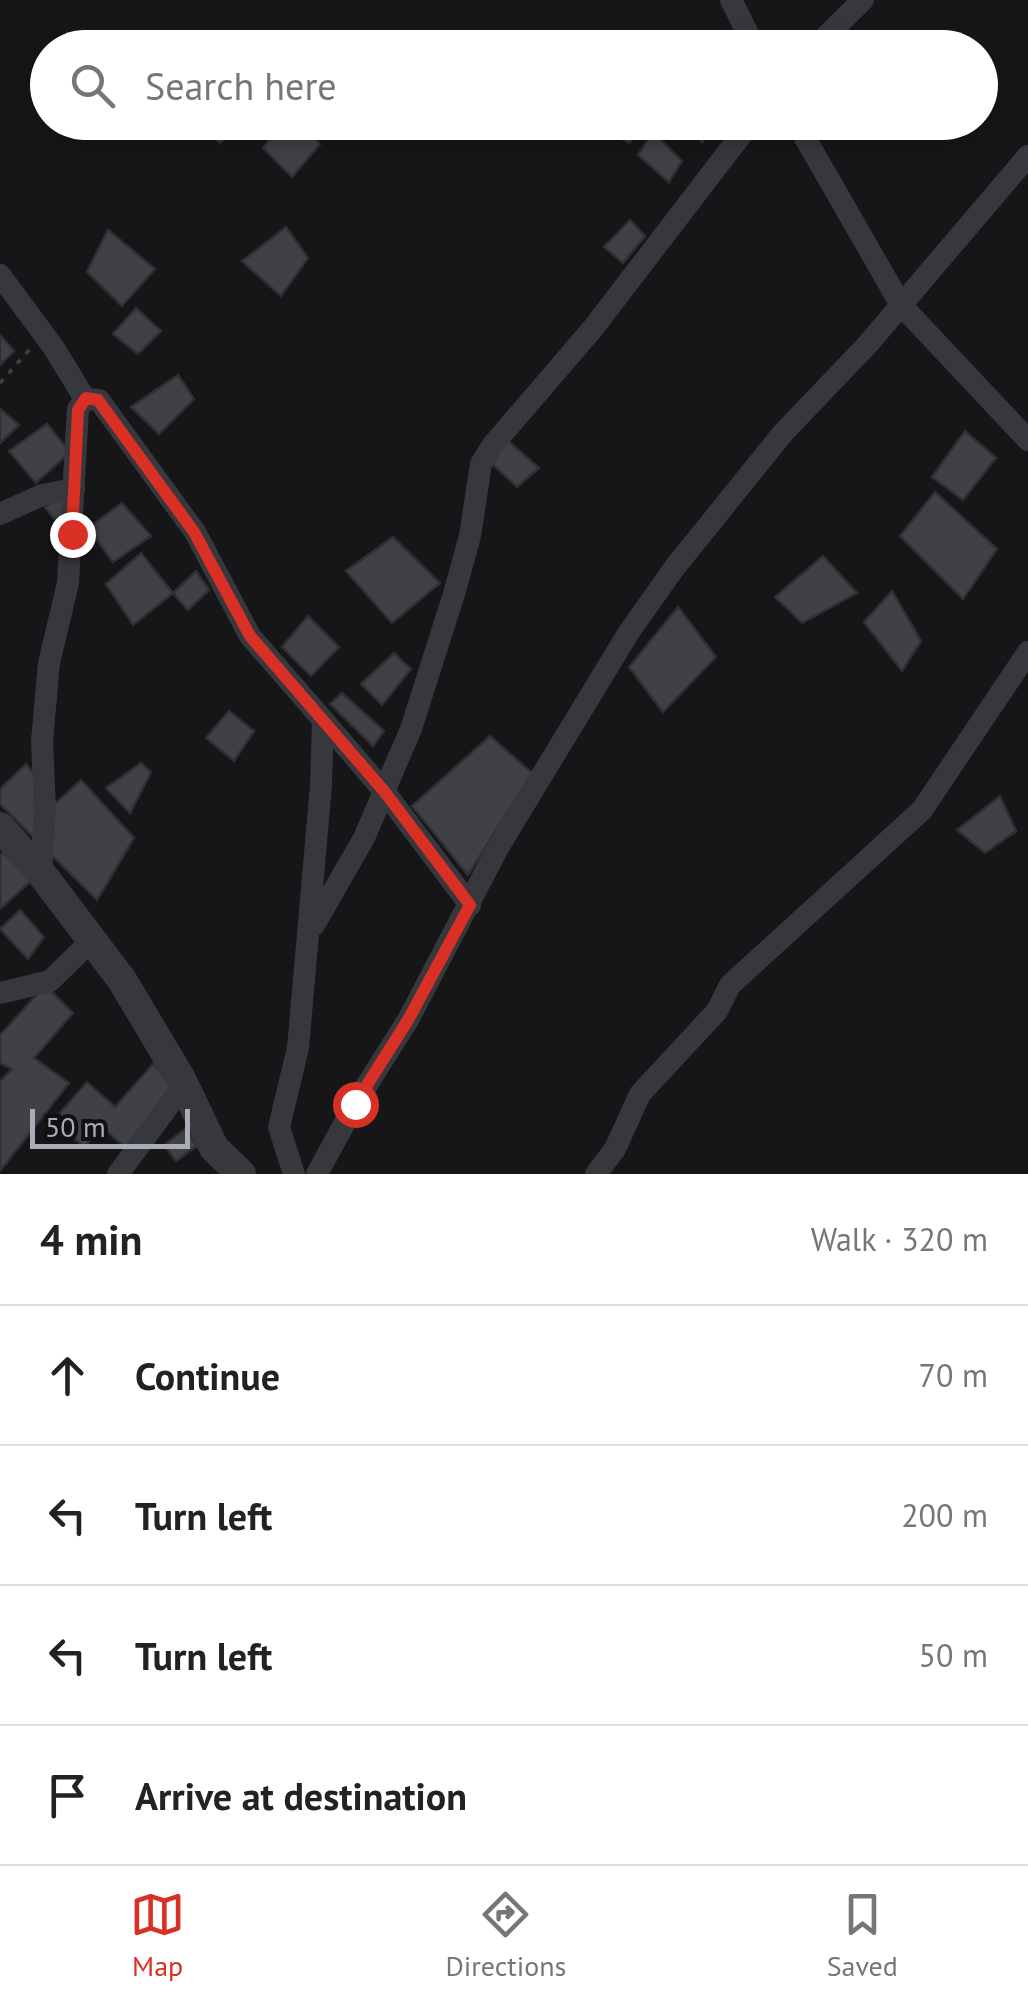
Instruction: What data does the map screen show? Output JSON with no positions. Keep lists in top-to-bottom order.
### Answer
{
  "scale_bar": "50 m",
  "page": {
    "search": "Search here",
    "scale": "50 m",
    "heading": ["4 min", "Walk · 320 m"],
    "list": [
      ["Continue", "70 m"],
      ["Turn left", "200 m"],
      ["Turn left", "50 m"],
      "Arrive at destination"
    ],
    "nav": ["Map", "Directions", "Saved"]
  }
}
